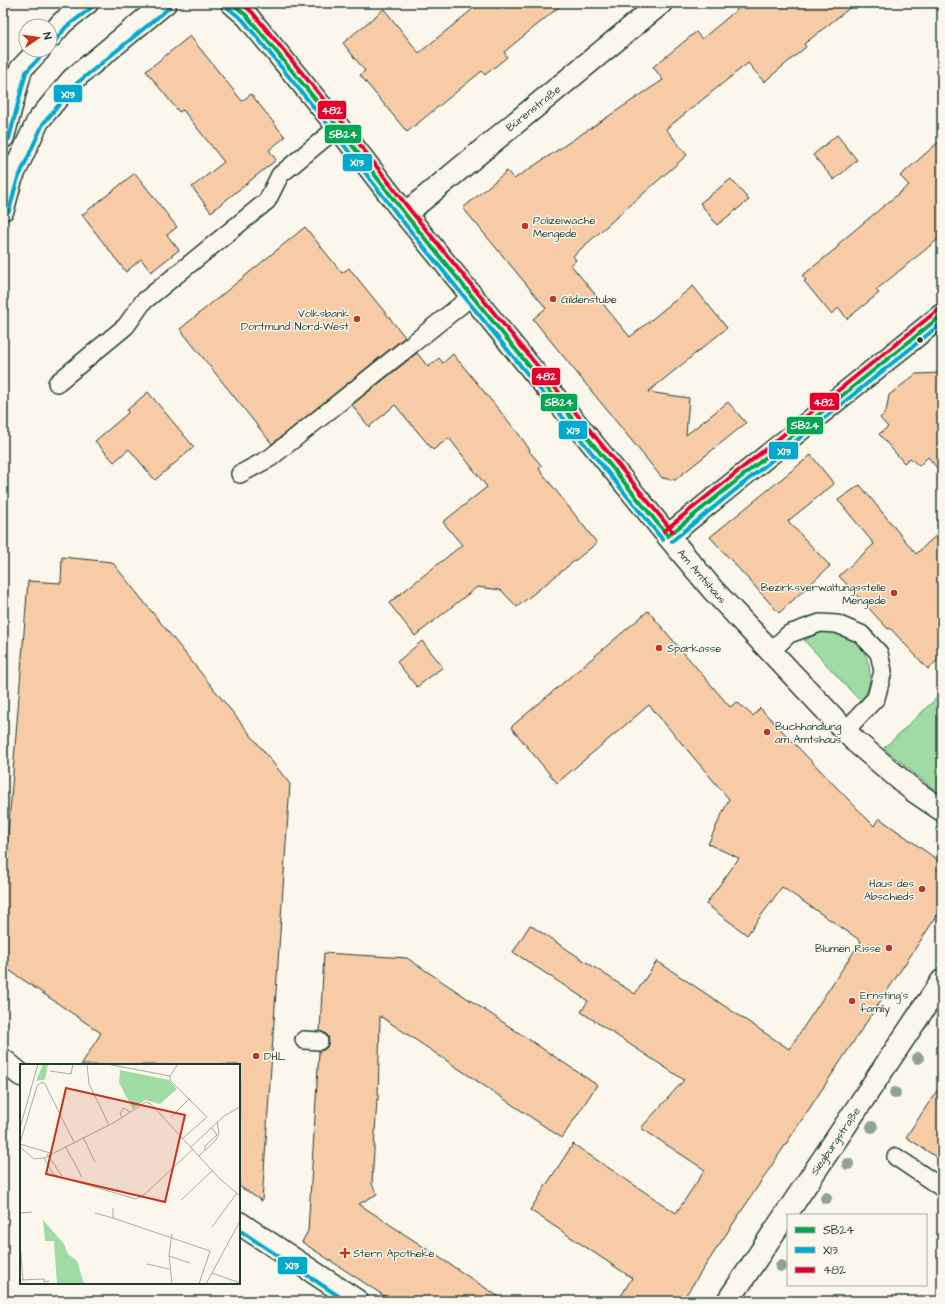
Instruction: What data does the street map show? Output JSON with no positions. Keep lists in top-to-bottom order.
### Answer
{
  "streets": {
    "street": ["Bürenstraße", "Am Amtshaus", "Siegburgstraße"]
  },
  "crossings": [
    ["Bürenstraße", "Am Amtshaus"]
  ],
  "places": {
    "other": [
      "Polizeiwache Mengede",
      "Gildenstube",
      "Volksbank Dortmund Nord-West",
      "Bezirksverwaltungsstelle Mengede",
      "Sparkasse",
      "Buchhandlung am Amtshaus",
      "Haus des Abschieds",
      "Blumen Risse",
      "Ernsting's family",
      "DHL"
    ],
    "health": ["Stern Apotheke"]
  },
  "lines": ["transit line SB24", "transit line 482", "transit line X13"],
  "legend": ["SB24", "X13", "482"],
  "north": "right"
}
